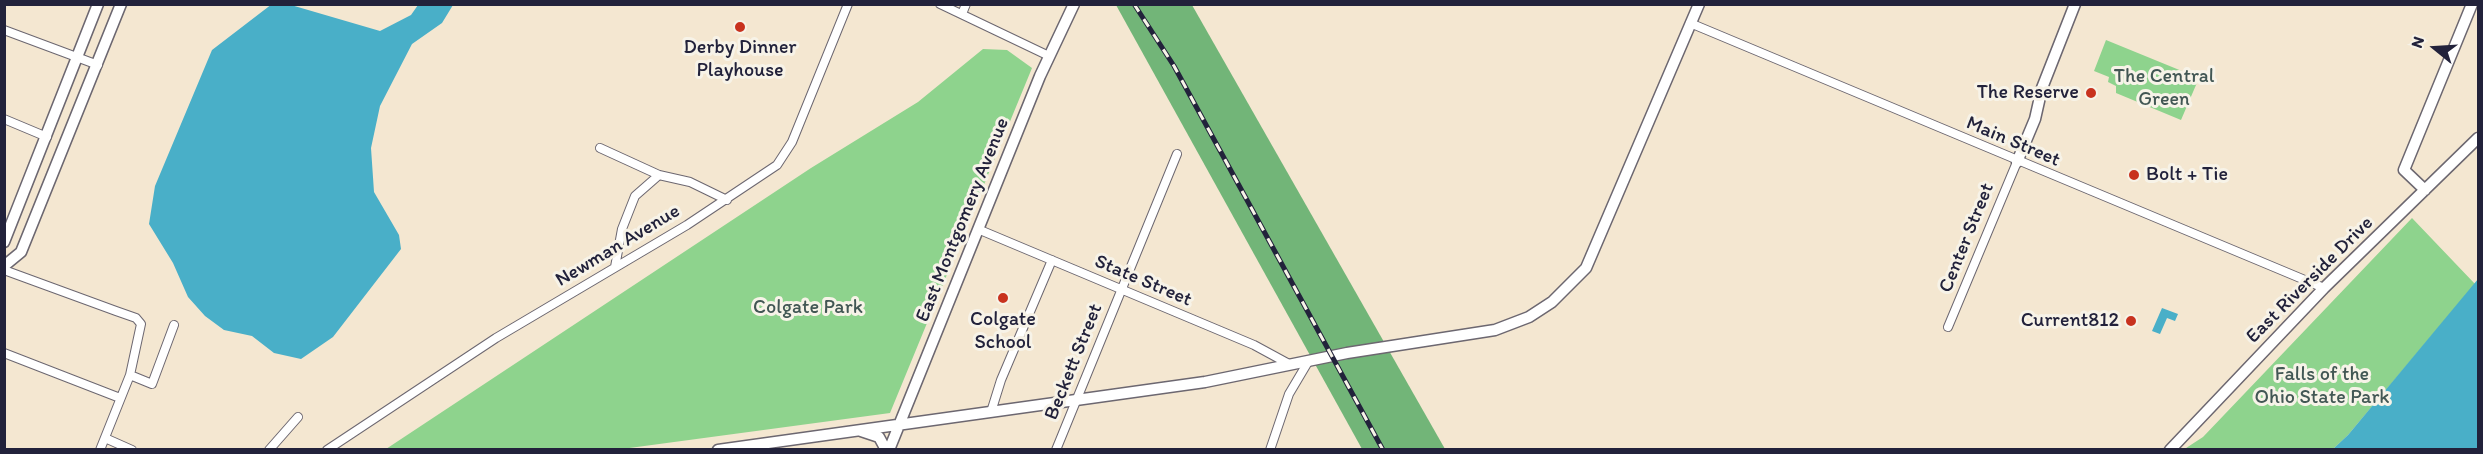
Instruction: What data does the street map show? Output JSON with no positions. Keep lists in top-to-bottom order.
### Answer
{
  "streets": {
    "street": [
      "Main Street",
      "East Montgomery Avenue",
      "Center Street",
      "Newman Avenue",
      "East Riverside Drive",
      "State Street",
      "Beckett Street"
    ]
  },
  "crossings": [
    ["Main Street", "Center Street"],
    ["Main Street", "East Riverside Drive"],
    ["East Montgomery Avenue", "State Street"],
    ["State Street", "Beckett Street"]
  ],
  "parks": ["The Central Green", "Colgate Park", "Falls of the Ohio State Park"],
  "places": [
    "Derby Dinner Playhouse",
    "The Reserve",
    "Bolt + Tie",
    "Colgate School",
    "Current812"
  ],
  "north": "left"
}
